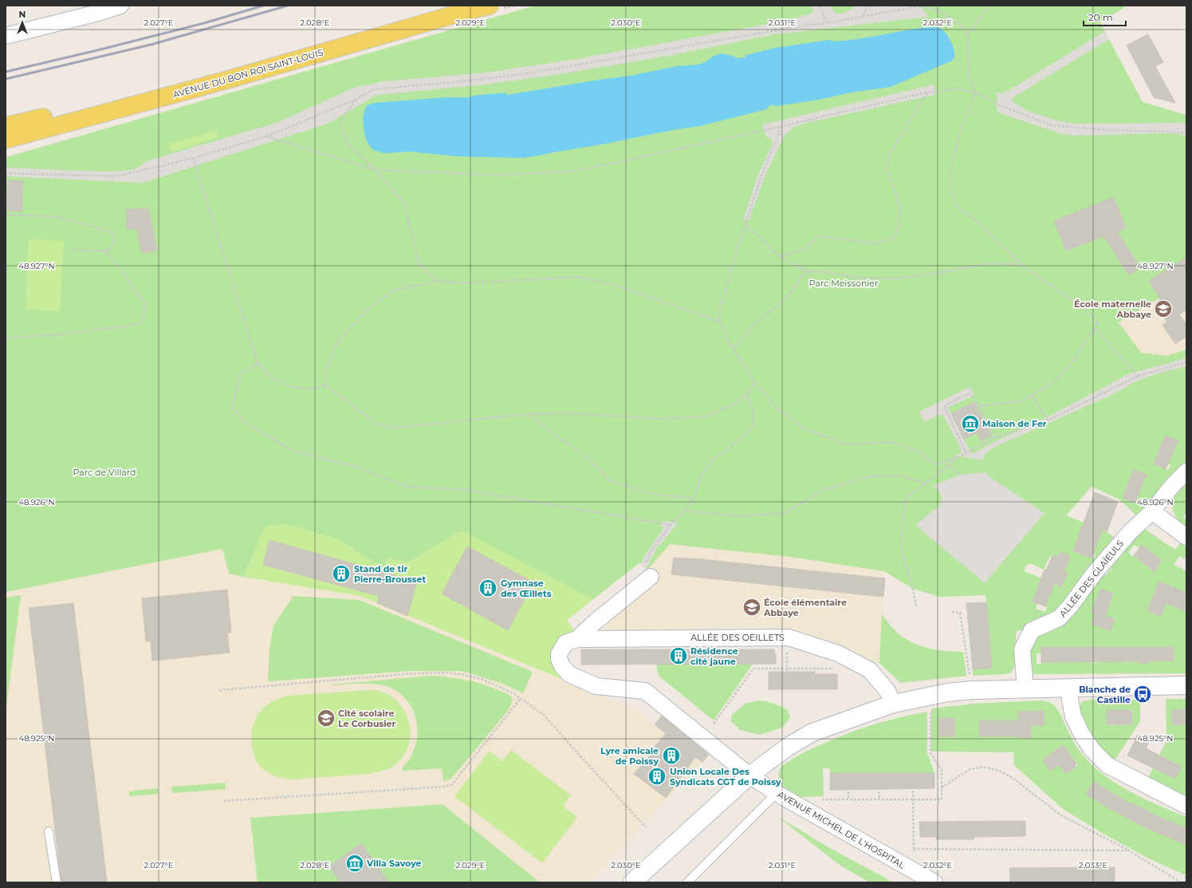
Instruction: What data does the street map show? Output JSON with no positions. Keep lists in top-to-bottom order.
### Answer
{
  "streets": {
    "main road": ["AVENUE DU BON ROI SAINT-LOUIS"],
    "street": ["ALLÉE DES GLAÏEULS", "ALLÉE DES OEILLETS", "AVENUE MICHEL DE L'HOSPITAL"]
  },
  "crossings": [
    ["ALLÉE DES OEILLETS", "AVENUE MICHEL DE L'HOSPITAL"]
  ],
  "parks": ["Parc Meissonier", "Parc de Villard"],
  "places": {
    "school or university": ["École maternelle Abbaye", "École élémentaire Abbaye", "Cité scolaire Le Corbusier"],
    "museum": ["Maison de Fer", "Villa Savoye"],
    "building": [
      "Stand de tir Pierre-Brousset",
      "Gymnase des Œillets",
      "Résidence cité jaune",
      "Lyre amicale de Poissy",
      "Union Locale Des Syndicats CGT de Poissy"
    ],
    "bus stop": ["Blanche de Castille"]
  },
  "scale_bar": "20 m",
  "north": "top",
  "coordinates": [
    "2.027°E",
    "2.028°E",
    "2.029°E",
    "2.030°E",
    "2.031°E",
    "2.032°E",
    "48.927°N",
    "48.926°N",
    "48.925°N",
    "2.033°E"
  ]
}
